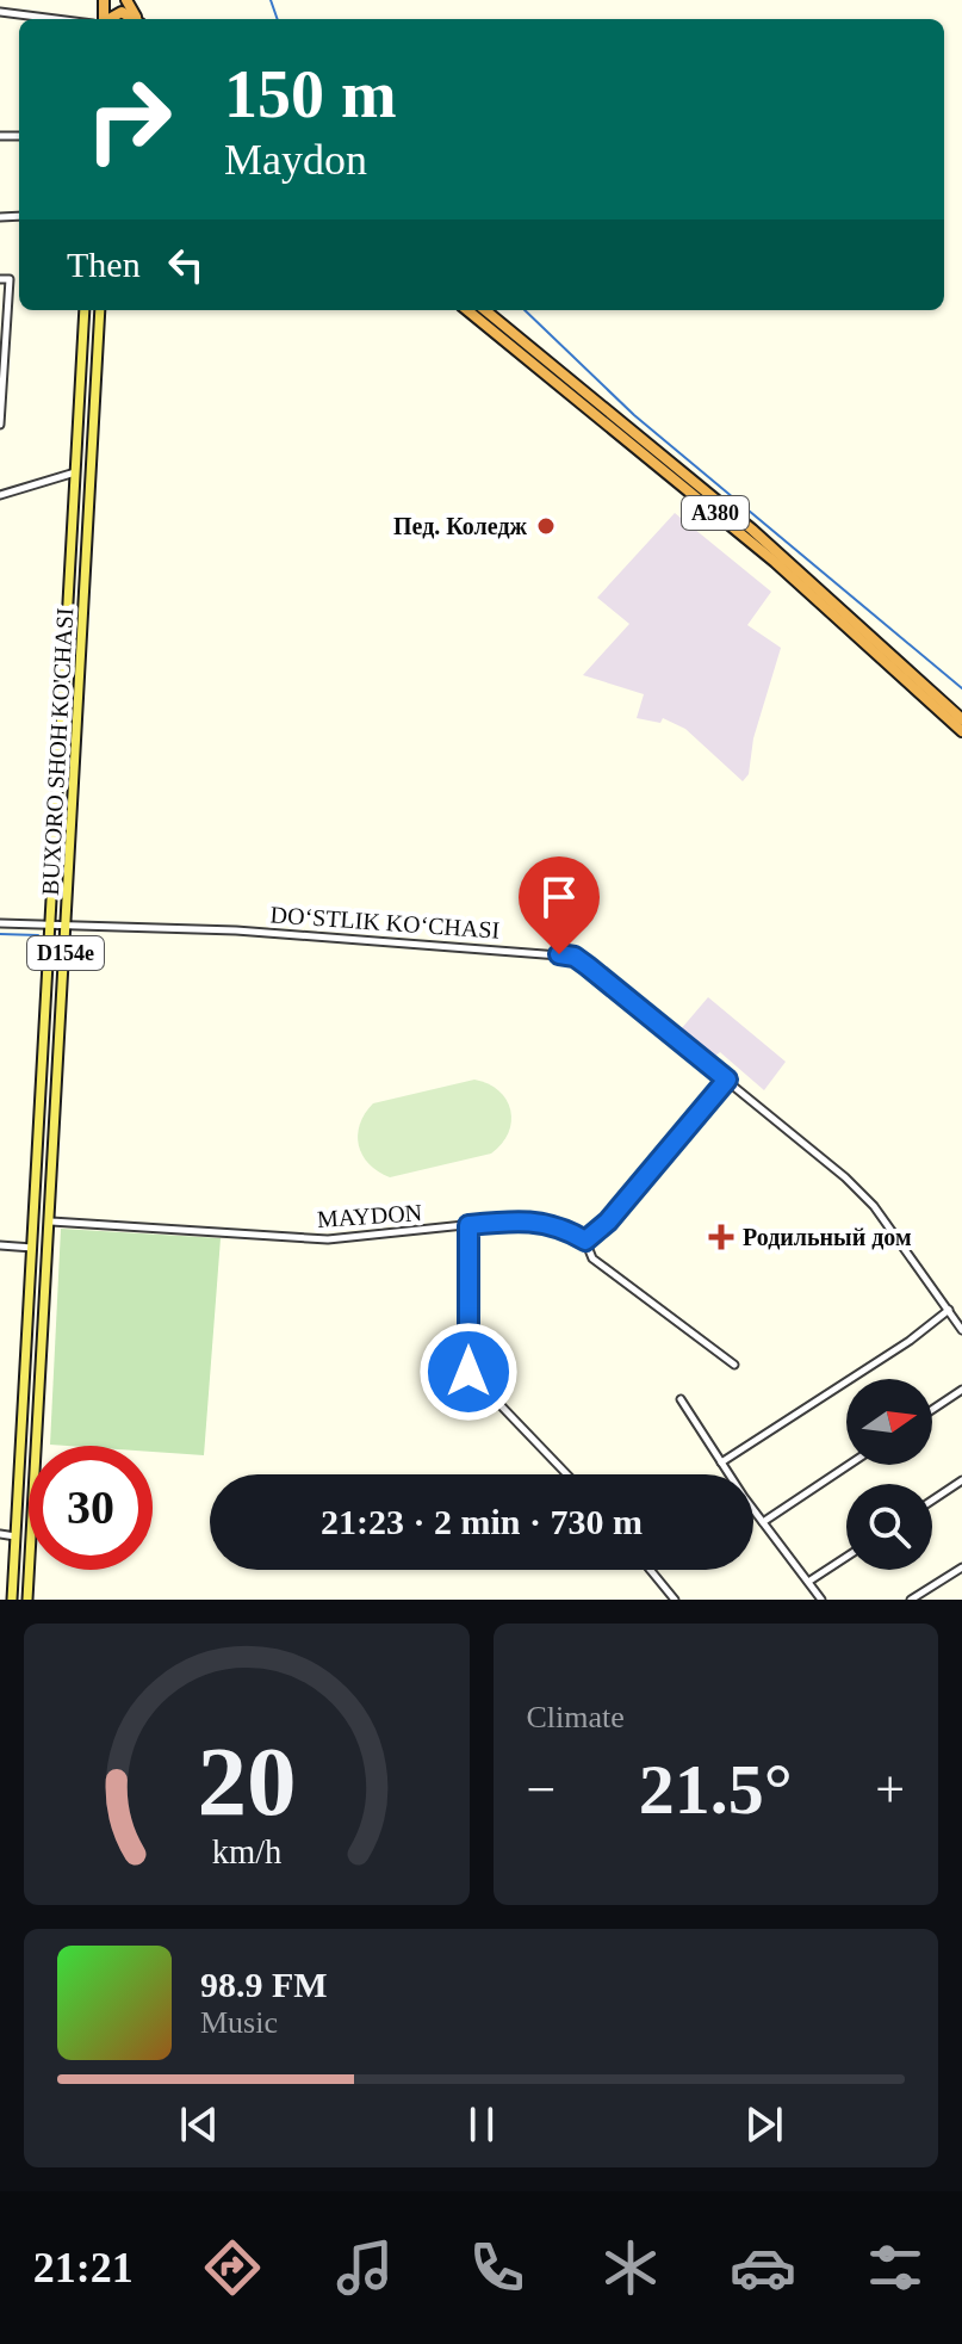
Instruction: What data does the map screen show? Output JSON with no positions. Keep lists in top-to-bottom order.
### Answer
{
  "streets": {
    "highway": ["A380"],
    "main road": ["BUXORO SHOH KO'CHASI", "D154e"],
    "street": ["DO‘STLIK KO‘CHASI", "MAYDON"]
  },
  "crossings": [
    ["BUXORO SHOH KO'CHASI", "DO‘STLIK KO‘CHASI"],
    ["BUXORO SHOH KO'CHASI", "MAYDON"]
  ],
  "places": {
    "other": ["Пед. Коледж"],
    "health": ["Родильный дом"]
  },
  "north": "right",
  "page": {
    "turn": ["150 m", "Maydon"],
    "then": "Then",
    "limit": "30",
    "trip": "21:23 · 2 min · 730 m",
    "tile": "Climate",
    "heat": ["−", "21.5°", "+"],
    "song": ["98.9 FM", "Music"],
    "tabs": "21:21",
    "gauge": ["20", "km/h"]
  }
}
